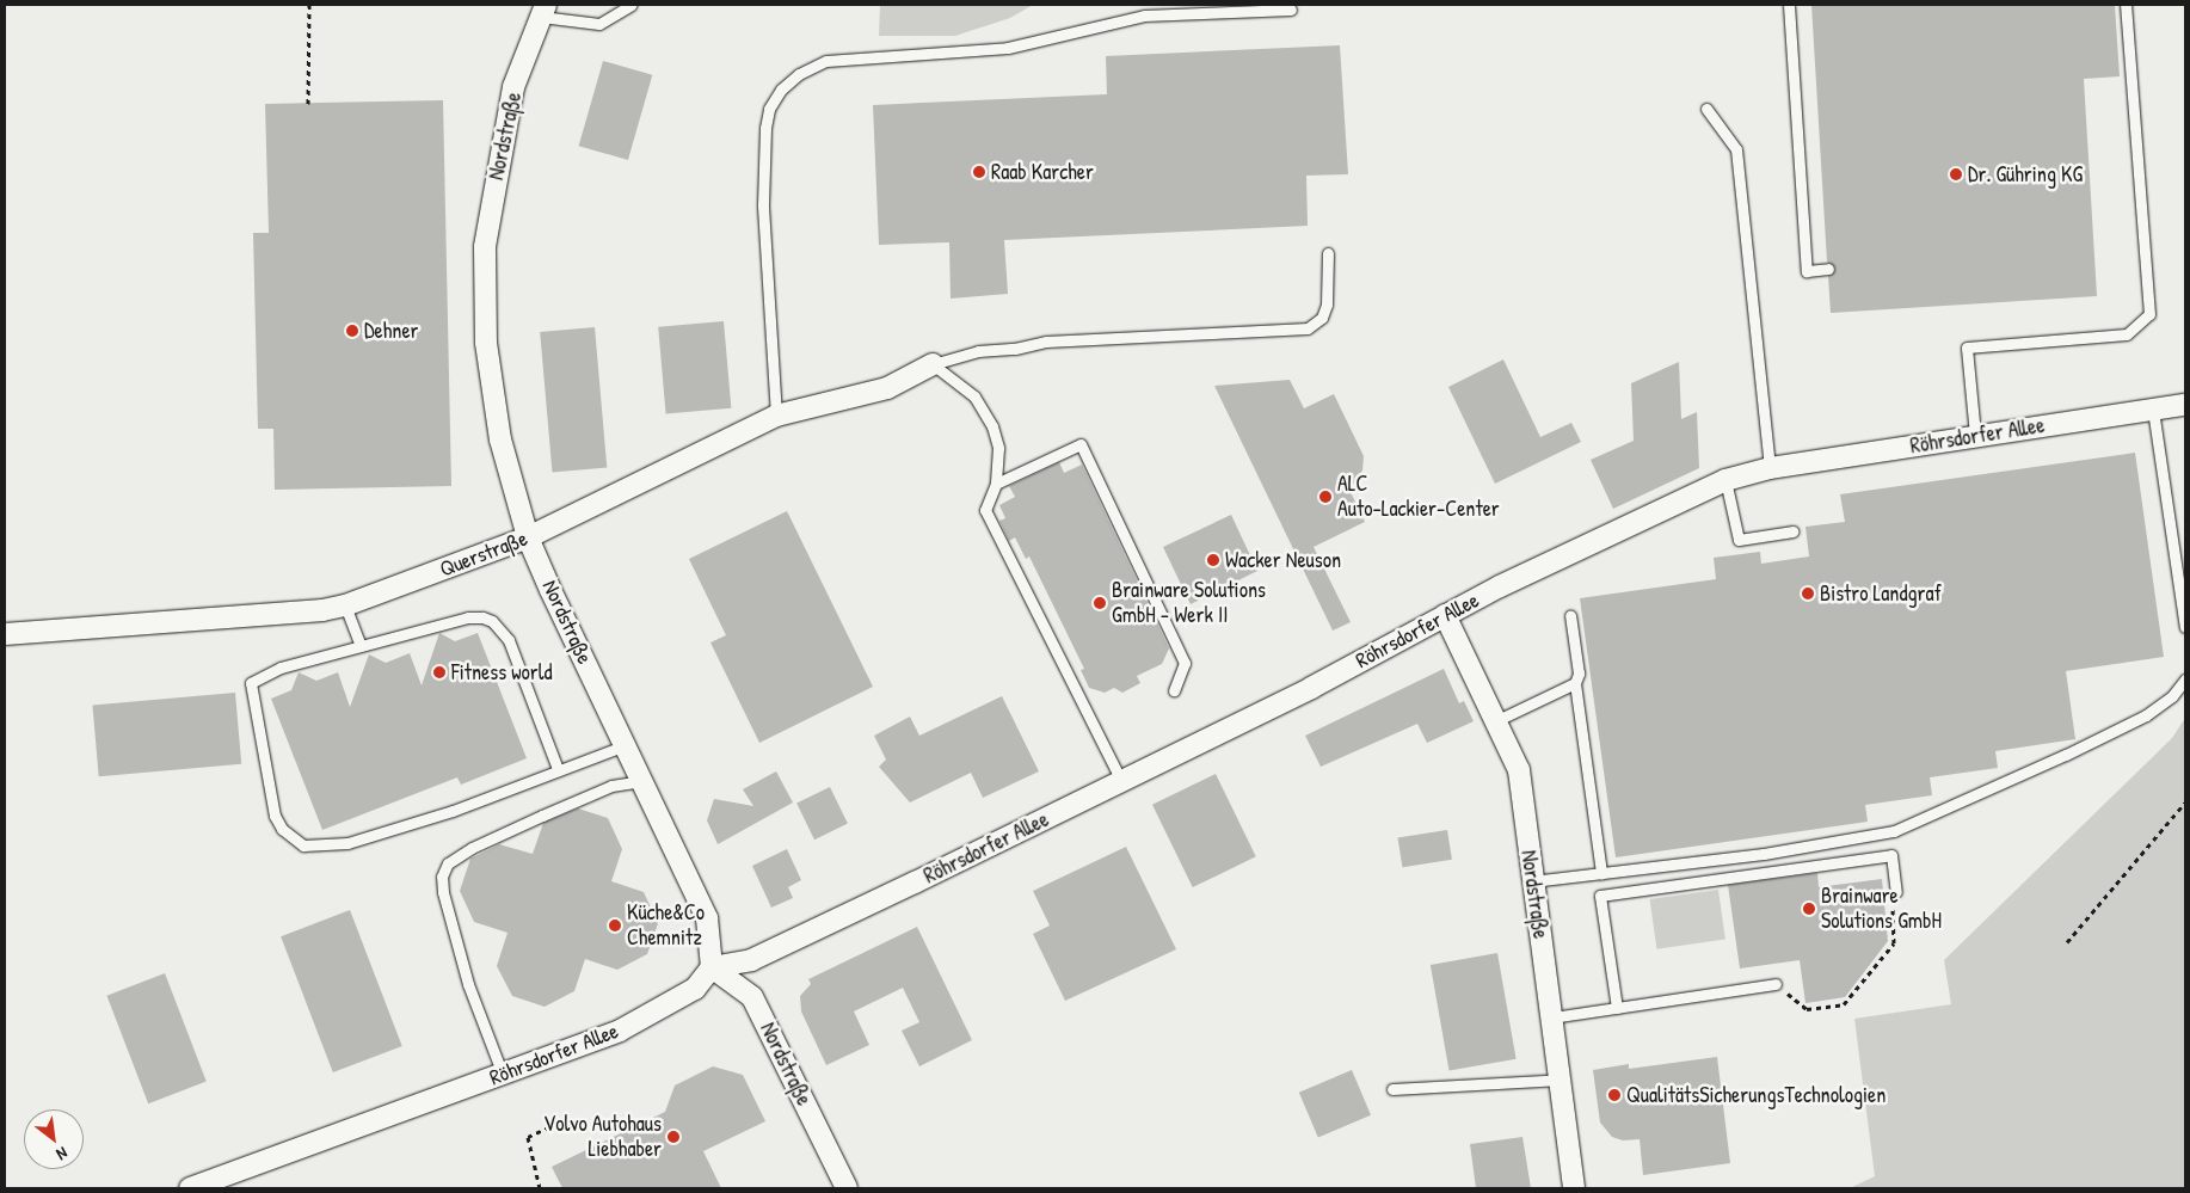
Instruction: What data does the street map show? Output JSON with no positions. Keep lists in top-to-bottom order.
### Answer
{
  "streets": {
    "street": ["Nordstraße", "Röhrsdorfer Allee", "Querstraße"]
  },
  "crossings": [
    ["Nordstraße", "Röhrsdorfer Allee"],
    ["Nordstraße", "Querstraße"]
  ],
  "places": [
    "Raab Karcher",
    "Dr. Gühring KG",
    "Dehner",
    "ALC Auto-Lackier-Center",
    "Wacker Neuson",
    "Bistro Landgraf",
    "Brainware Solutions GmbH - Werk II",
    "Fitness world",
    "Brainware Solutions GmbH",
    "Küche&Co Chemnitz",
    "QualitätsSicherungsTechnologien",
    "Volvo Autohaus Liebhaber"
  ],
  "north": "bottom right"
}
